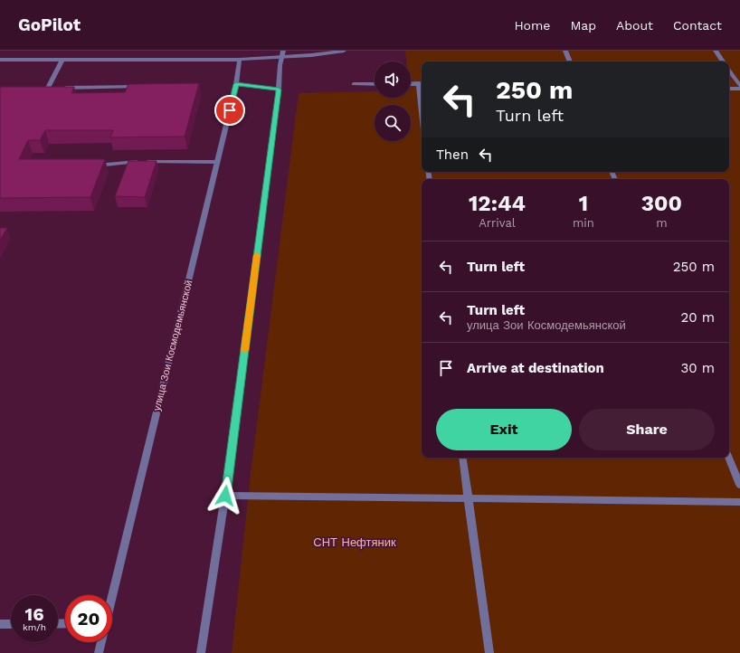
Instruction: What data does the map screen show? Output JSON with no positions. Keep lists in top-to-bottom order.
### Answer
{
  "streets": {
    "street": ["улица Зои Космодемьянской"]
  },
  "parks": ["СНТ Нефтяник"],
  "page": {
    "header": "GoPilot",
    "nav": [
      "Home",
      "Map",
      "About",
      "Contact"
    ],
    "turn": ["250 m", "Turn left"],
    "then": "Then",
    "eta": [
      "12:44",
      "Arrival",
      "1",
      "min",
      "300",
      "m"
    ],
    "list": [
      {
        "name": "Turn left",
        "value": "250 m"
      },
      {
        "name": "Turn left",
        "note": "улица Зои Космодемьянской",
        "value": "20 m"
      },
      {
        "name": "Arrive at destination",
        "value": "30 m"
      }
    ],
    "buttons": ["Exit", "Share"],
    "speed": "16 km/h",
    "limit": "20"
  }
}
